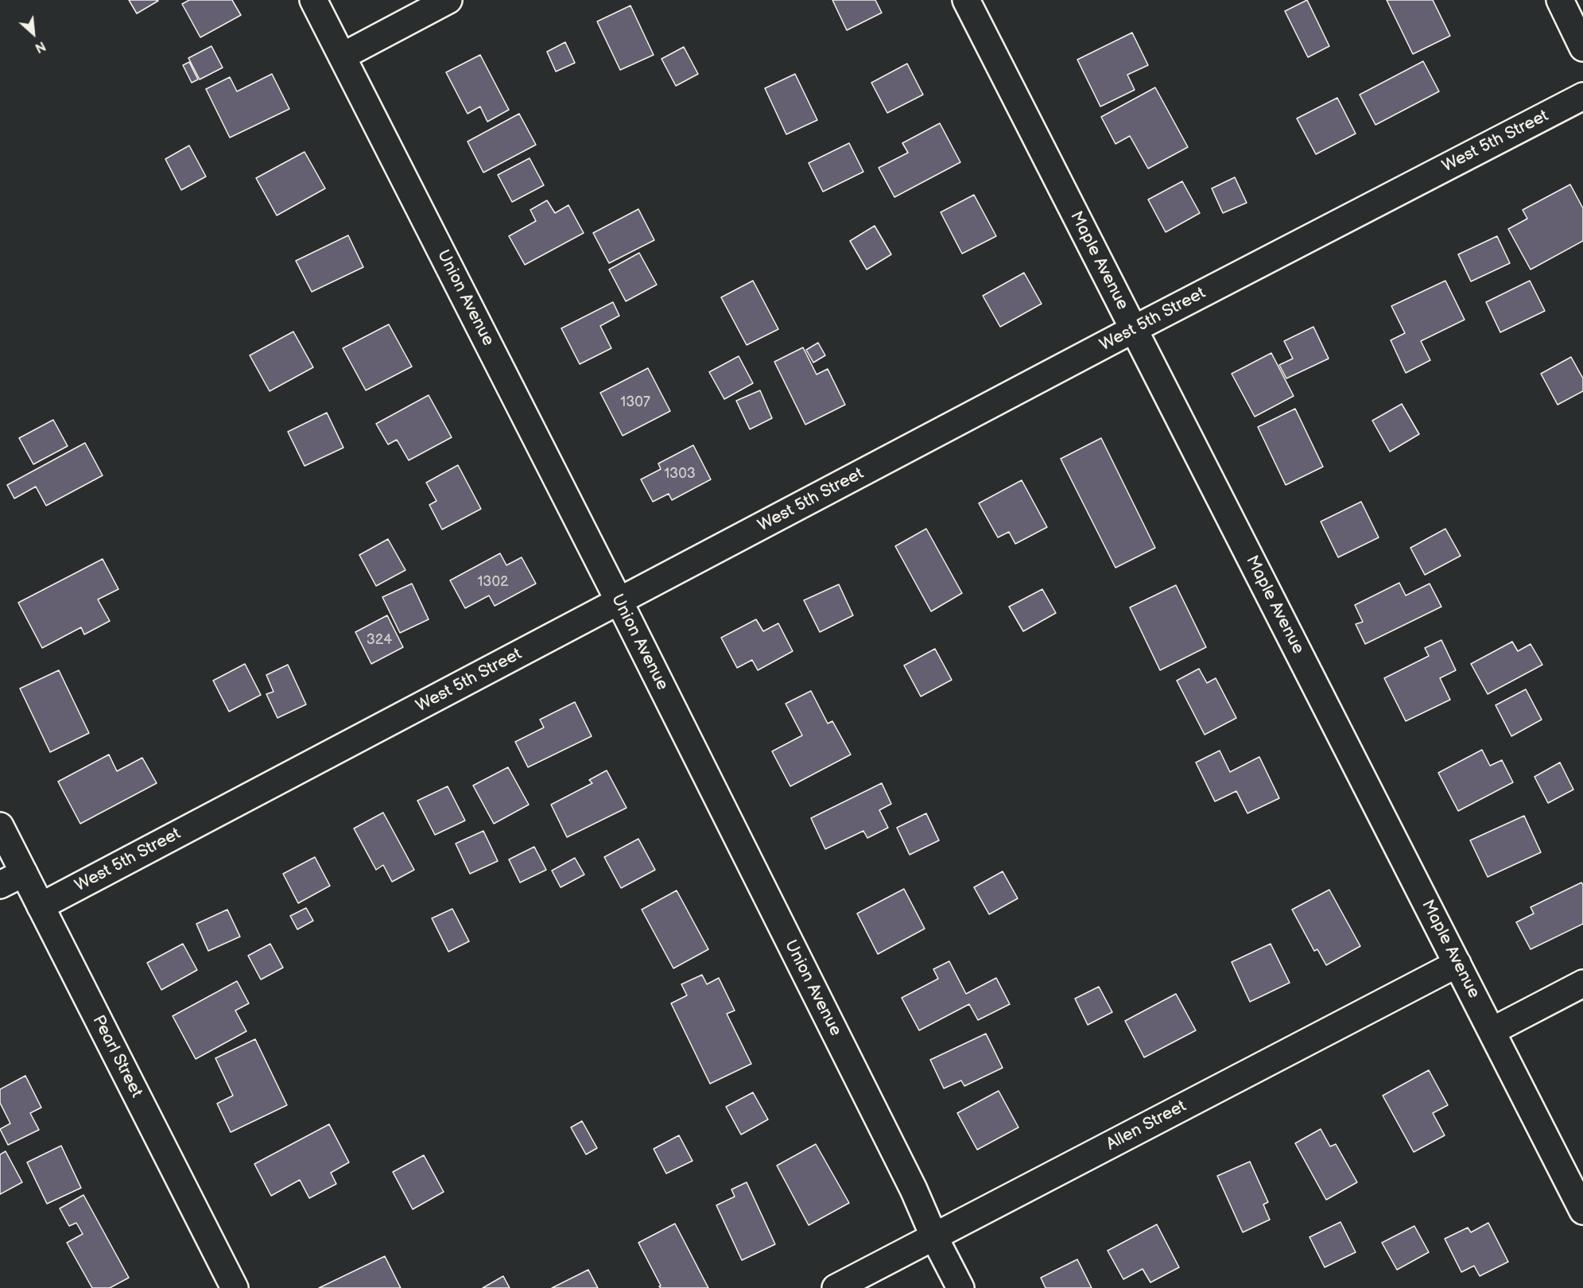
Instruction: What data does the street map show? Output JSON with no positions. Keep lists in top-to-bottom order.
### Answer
{
  "streets": {
    "street": [
      "West 5th Street",
      "Maple Avenue",
      "Union Avenue",
      "Pearl Street",
      "Allen Street"
    ]
  },
  "crossings": [
    ["West 5th Street", "Maple Avenue"],
    ["West 5th Street", "Union Avenue"],
    ["West 5th Street", "Pearl Street"],
    ["Maple Avenue", "Allen Street"],
    ["Union Avenue", "Allen Street"]
  ],
  "house_numbers": [
    "1307",
    "1303",
    "1302",
    "324"
  ],
  "north": "bottom right"
}
